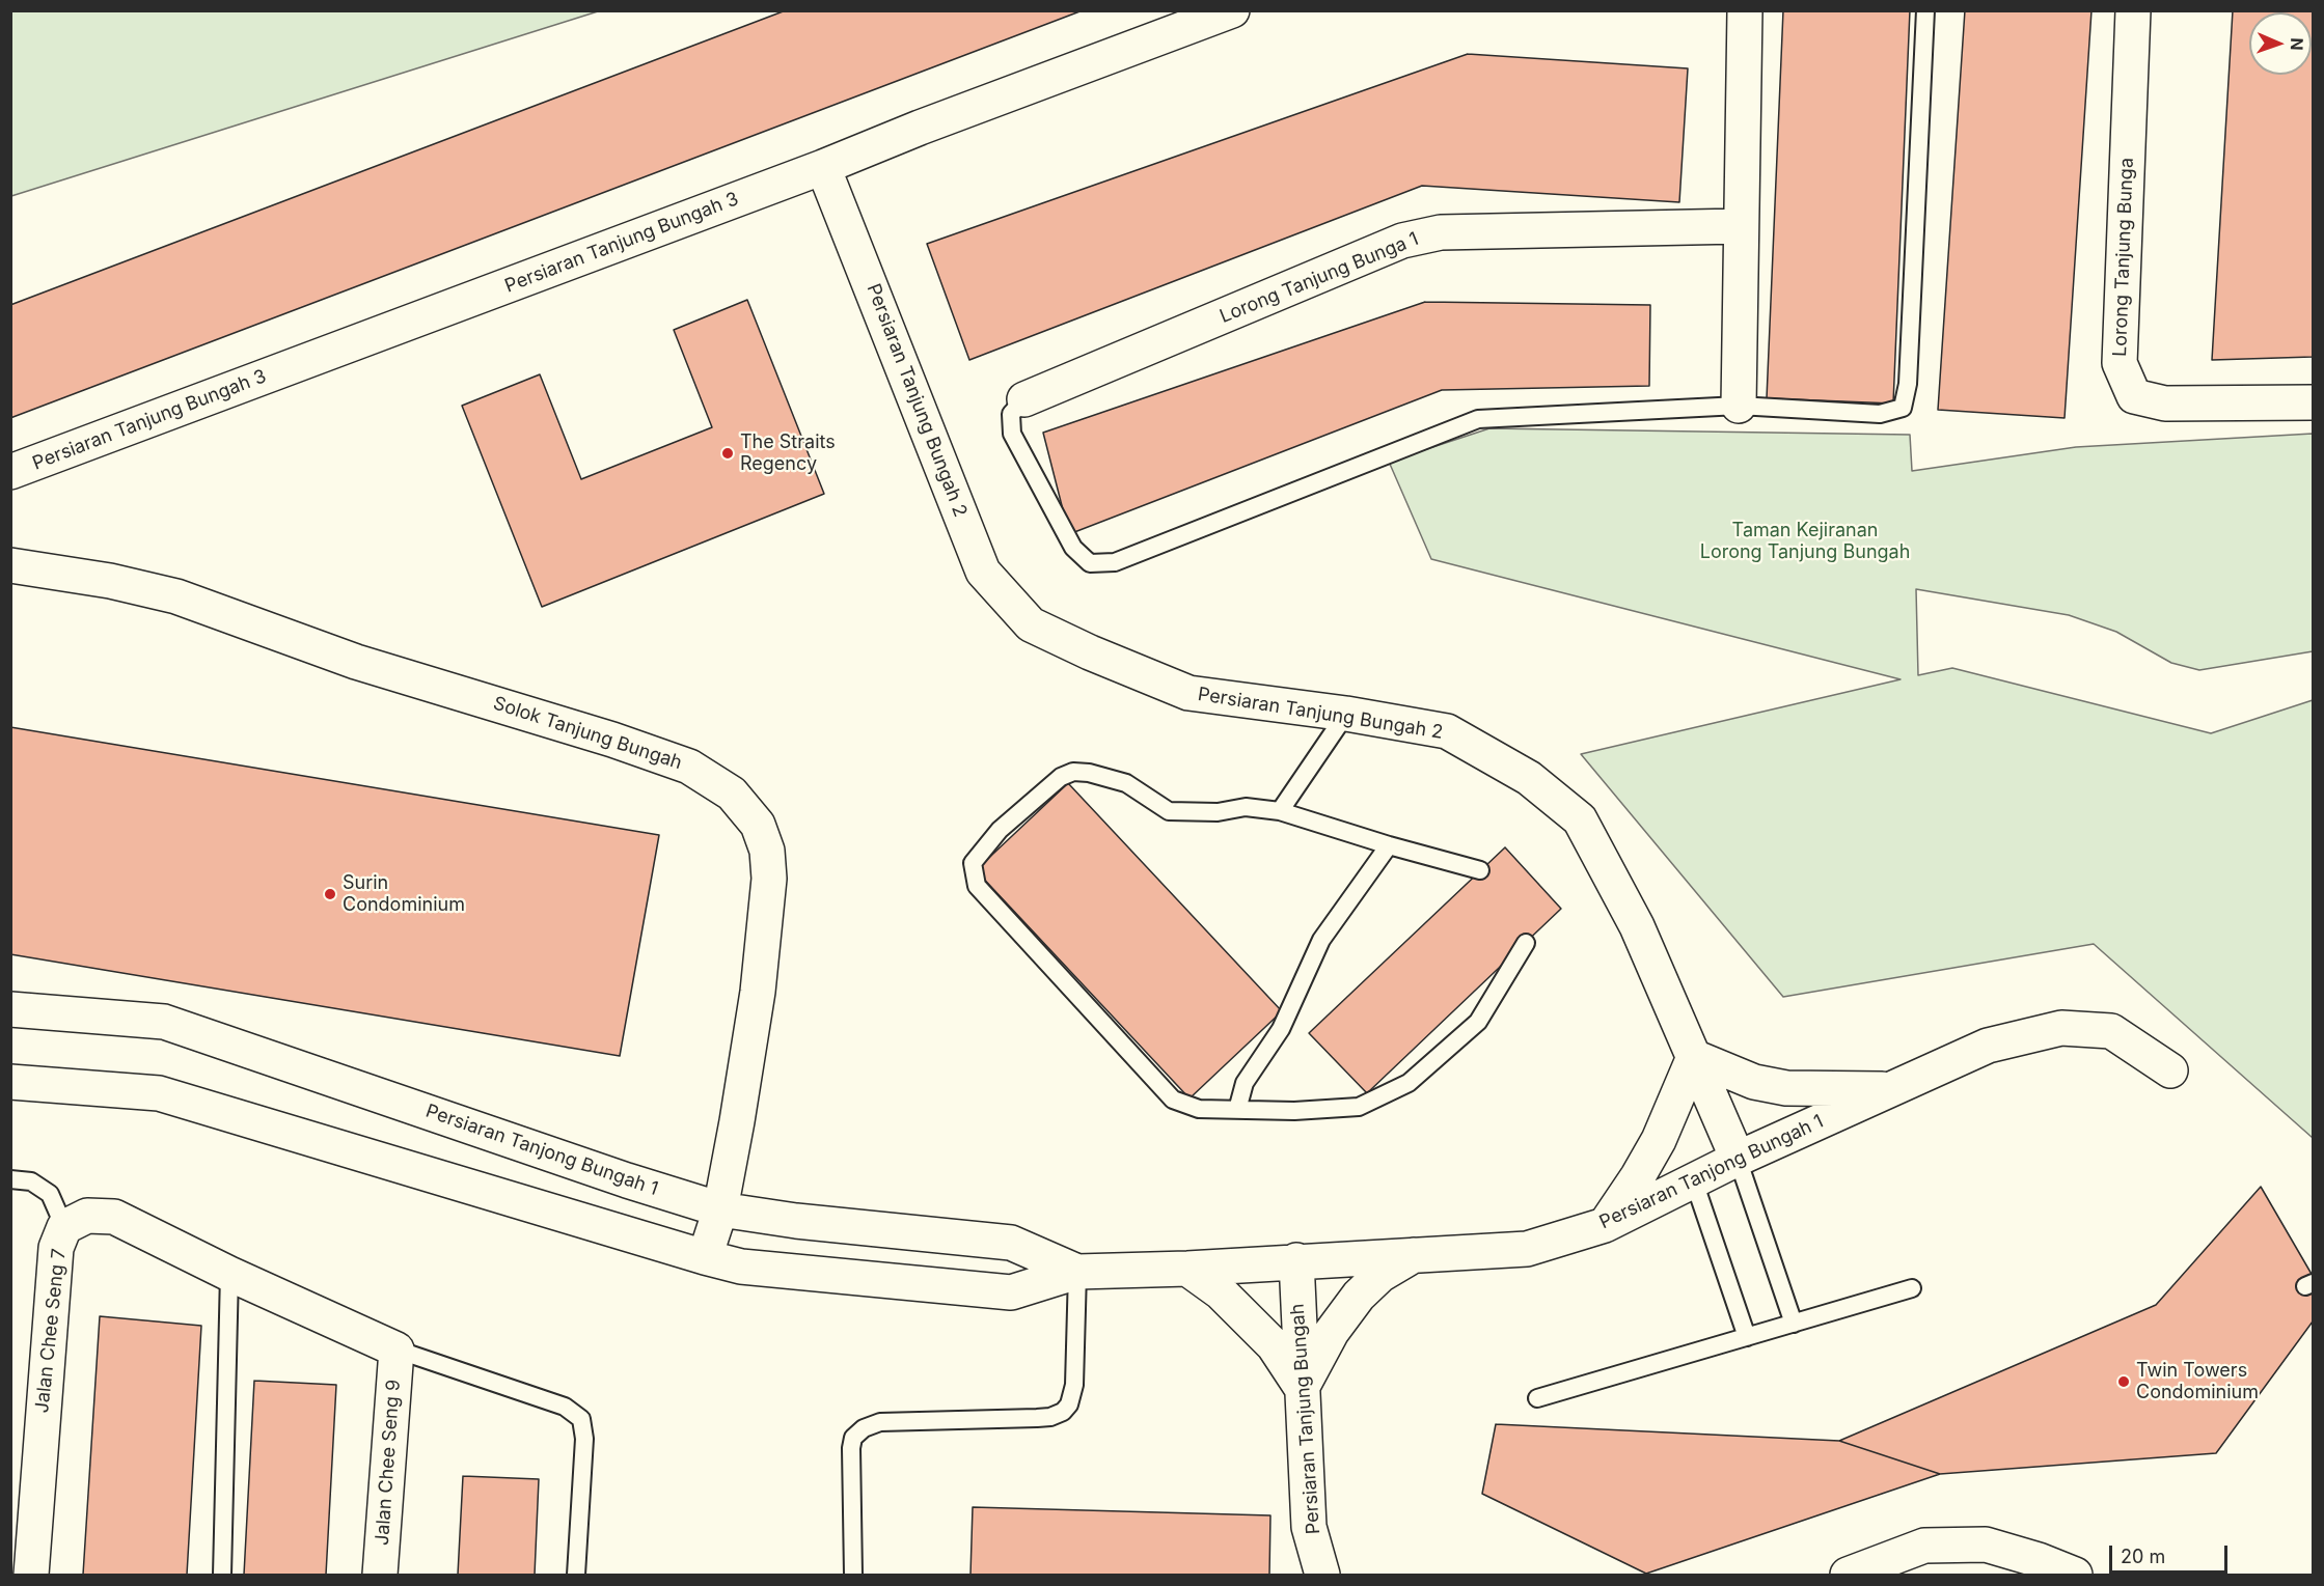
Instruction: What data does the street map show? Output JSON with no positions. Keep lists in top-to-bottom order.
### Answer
{
  "streets": {
    "street": [
      "Persiaran Tanjung Bungah 3",
      "Lorong Tanjung Bunga",
      "Lorong Tanjung Bunga 1",
      "Persiaran Tanjung Bungah 2",
      "Solok Tanjung Bungah",
      "Persiaran Tanjong Bungah 1",
      "Jalan Chee Seng 7",
      "Persiaran Tanjung Bungah",
      "Jalan Chee Seng 9"
    ]
  },
  "crossings": [
    ["Persiaran Tanjung Bungah 3", "Persiaran Tanjung Bungah 2"],
    ["Persiaran Tanjung Bungah 2", "Persiaran Tanjong Bungah 1"],
    ["Solok Tanjung Bungah", "Persiaran Tanjong Bungah 1"],
    ["Persiaran Tanjong Bungah 1", "Persiaran Tanjung Bungah"],
    ["Jalan Chee Seng 7", "Jalan Chee Seng 9"]
  ],
  "parks": ["Taman Kejiranan Lorong Tanjung Bungah"],
  "places": ["The Straits Regency", "Surin Condominium", "Twin Towers Condominium"],
  "scale_bar": "20 m",
  "north": "right"
}
